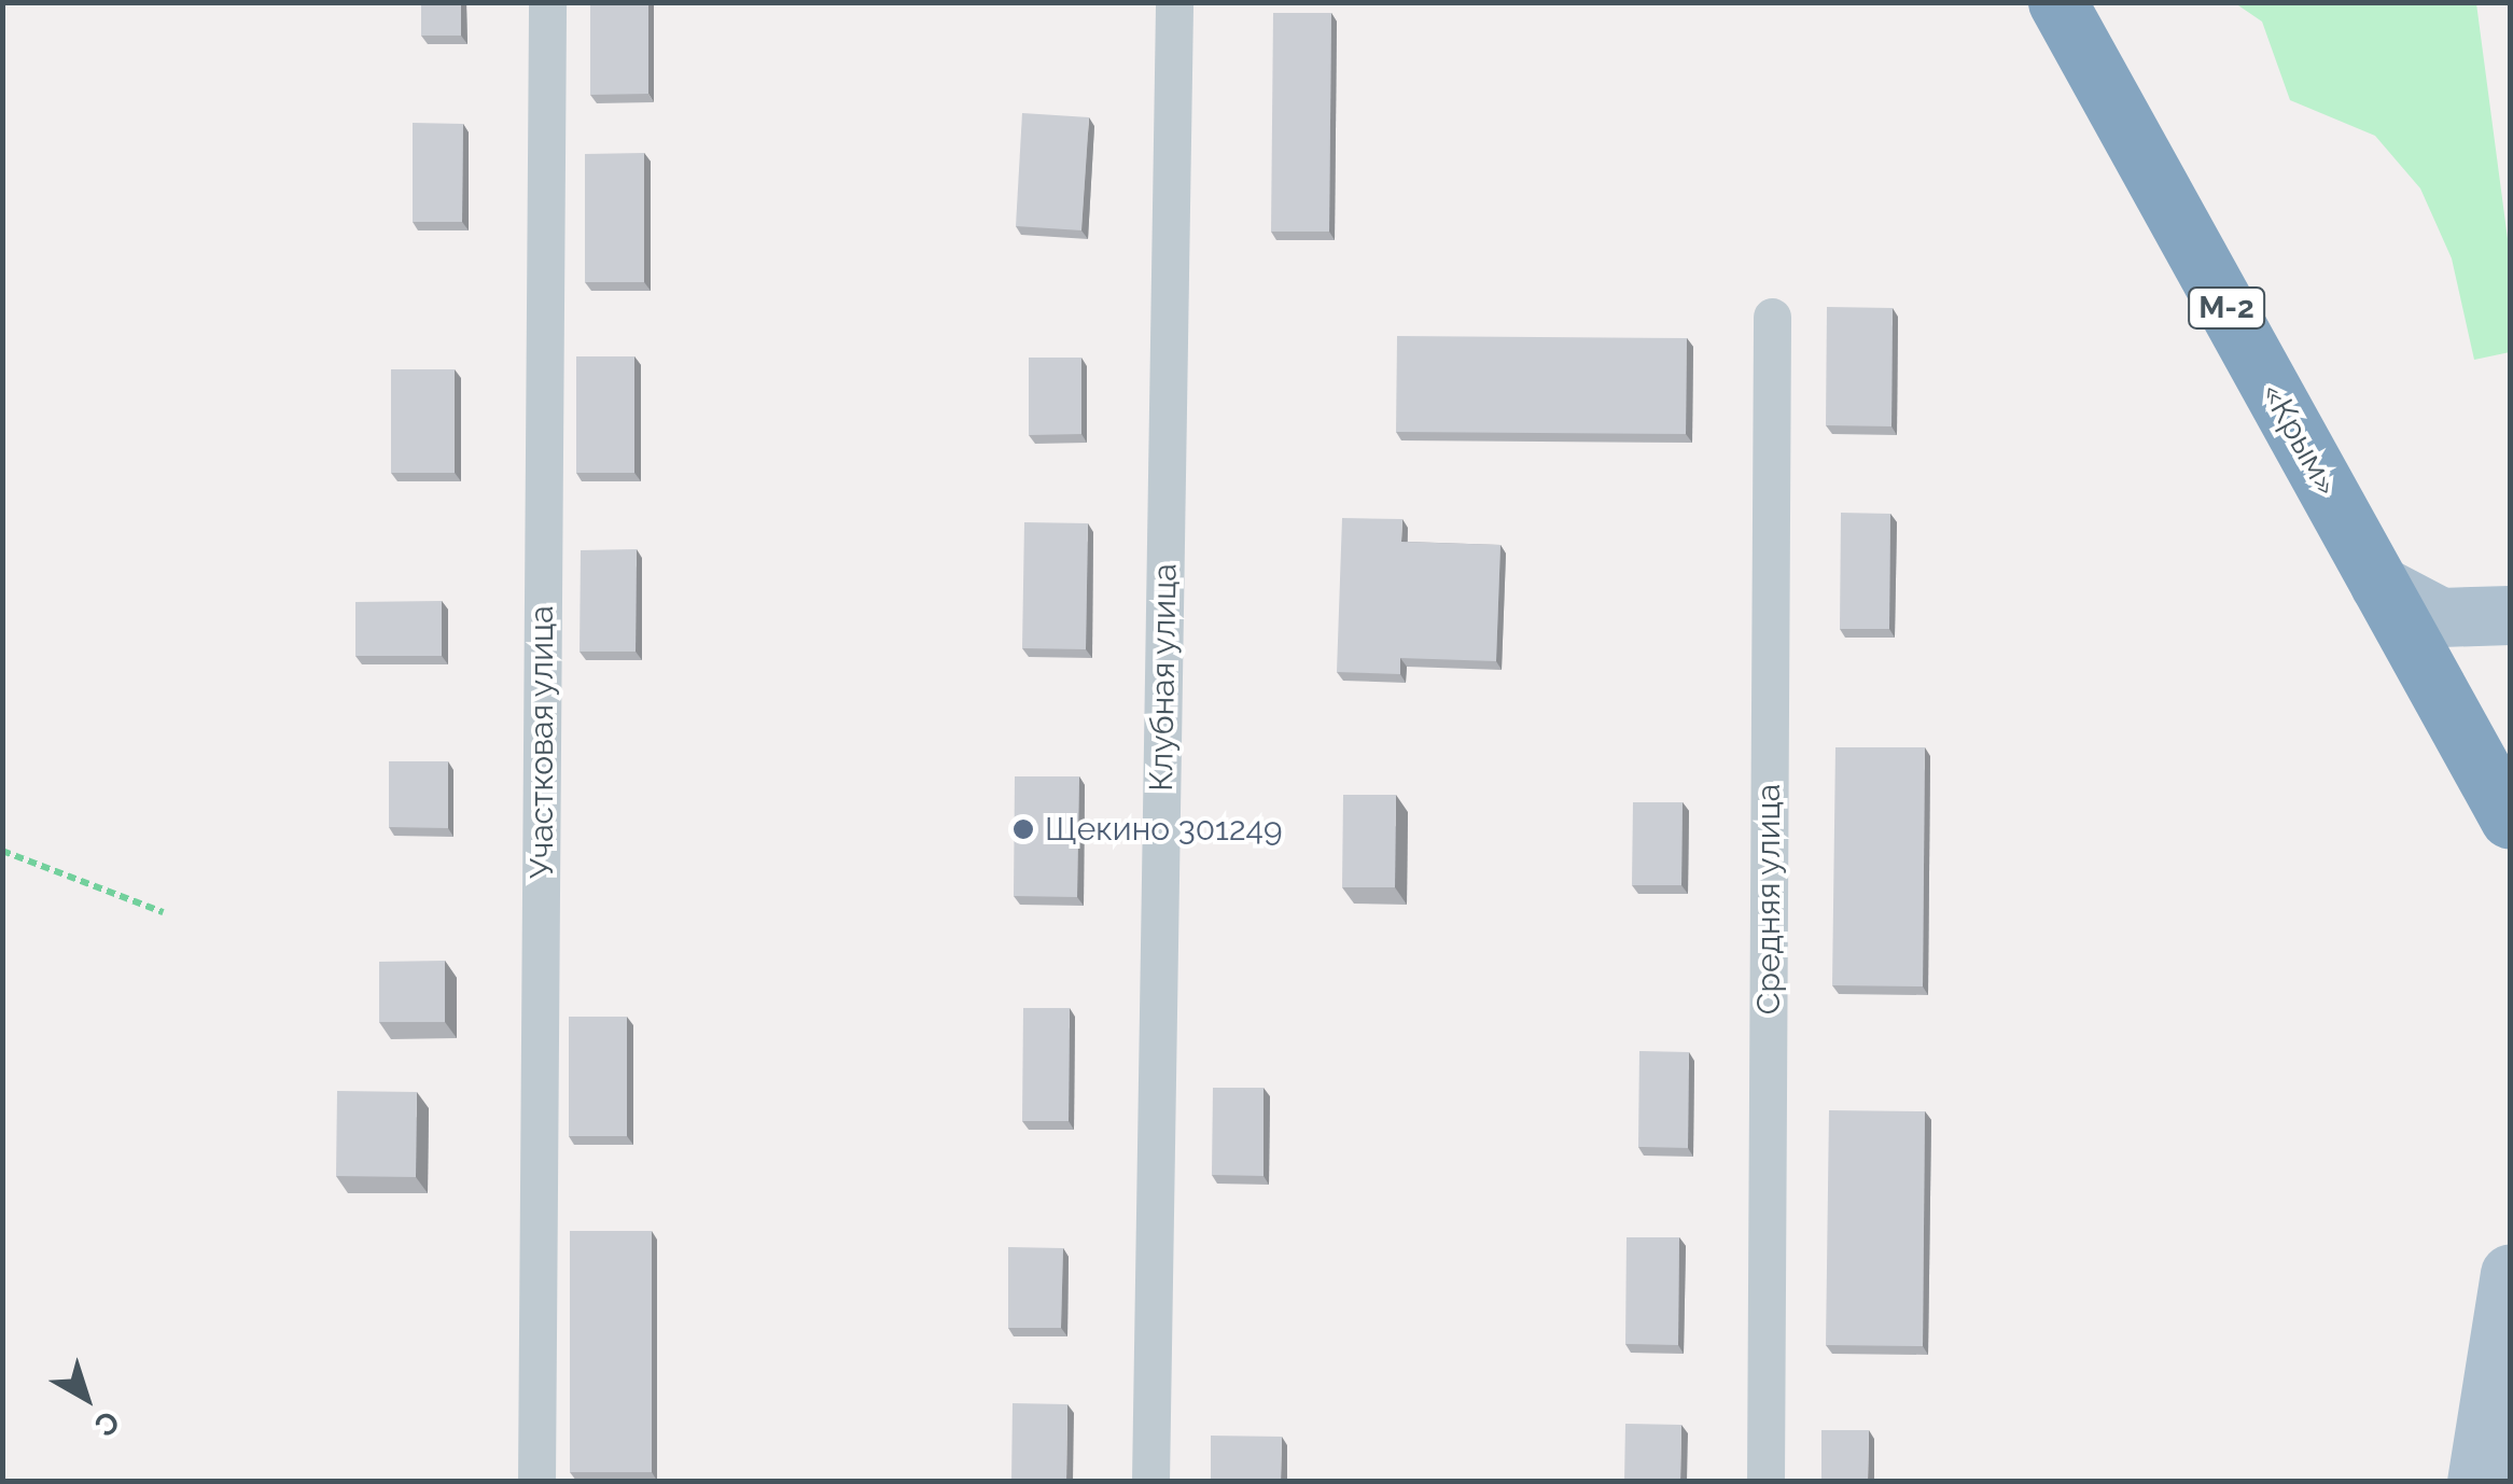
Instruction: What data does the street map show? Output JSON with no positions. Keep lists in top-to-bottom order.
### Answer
{
  "streets": {
    "highway": ["М-2", "«Крым»"],
    "street": ["Клубная улица", "Участковая улица", "Средняя улица"]
  },
  "places": ["Щекино 301249"],
  "north": "bottom right"
}
